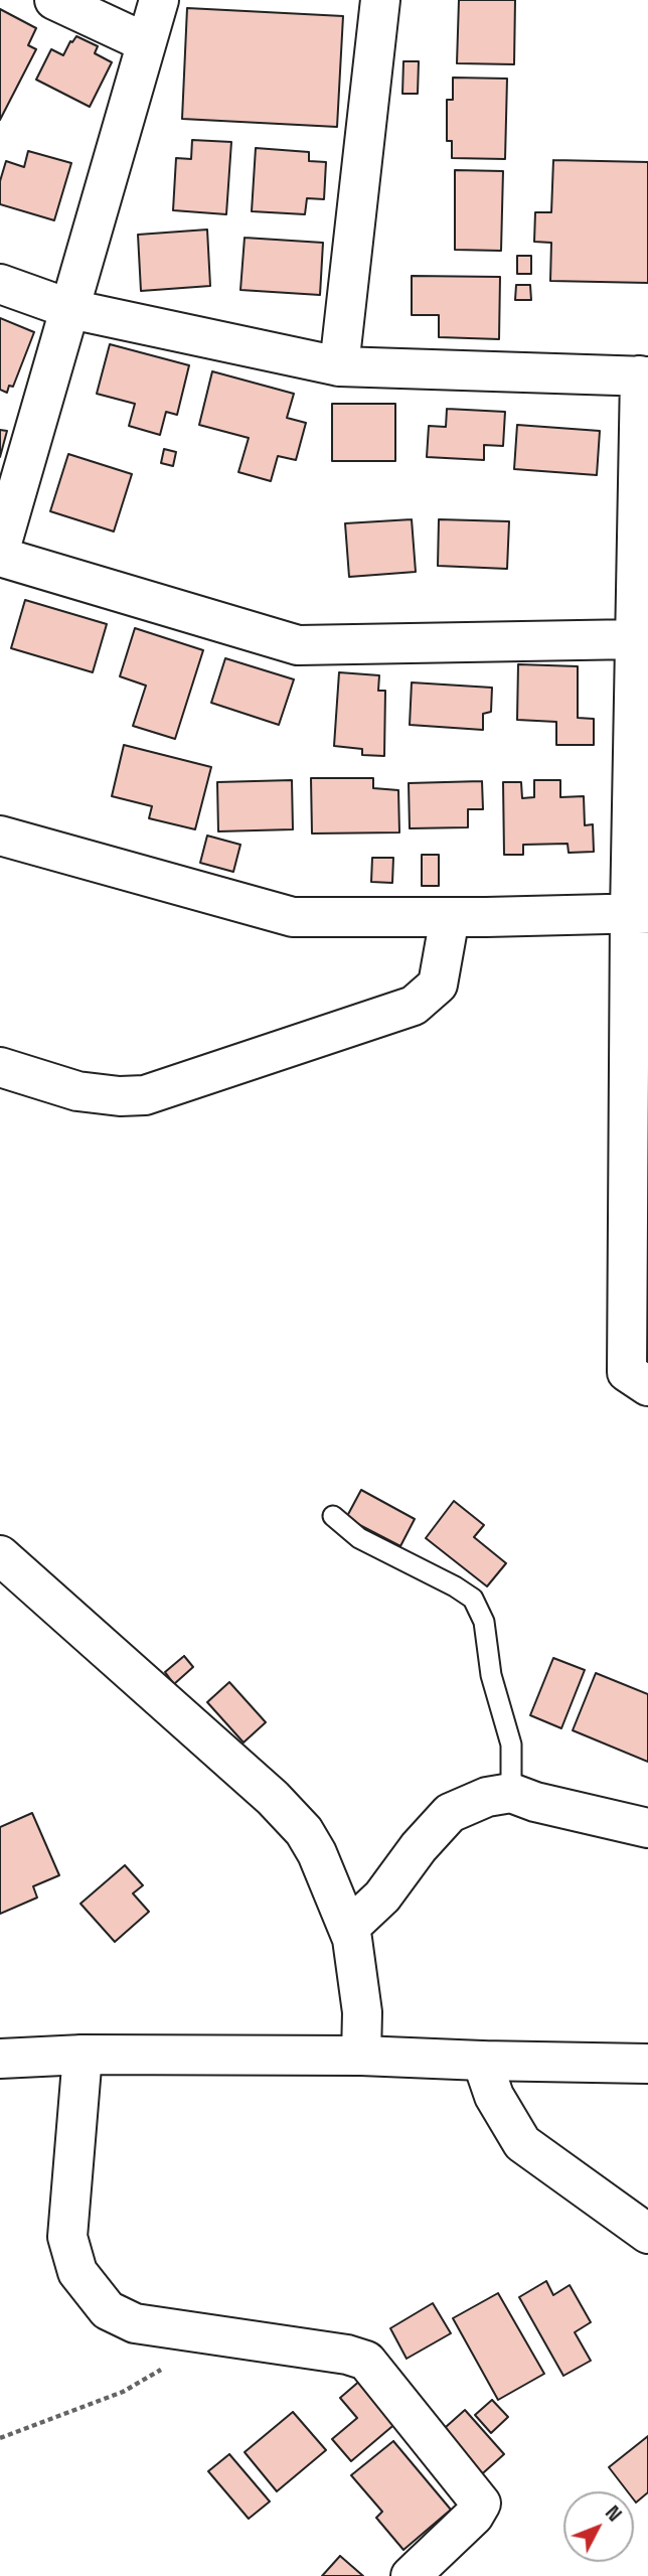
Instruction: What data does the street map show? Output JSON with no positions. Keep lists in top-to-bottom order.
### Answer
{
  "north": "top right"
}
